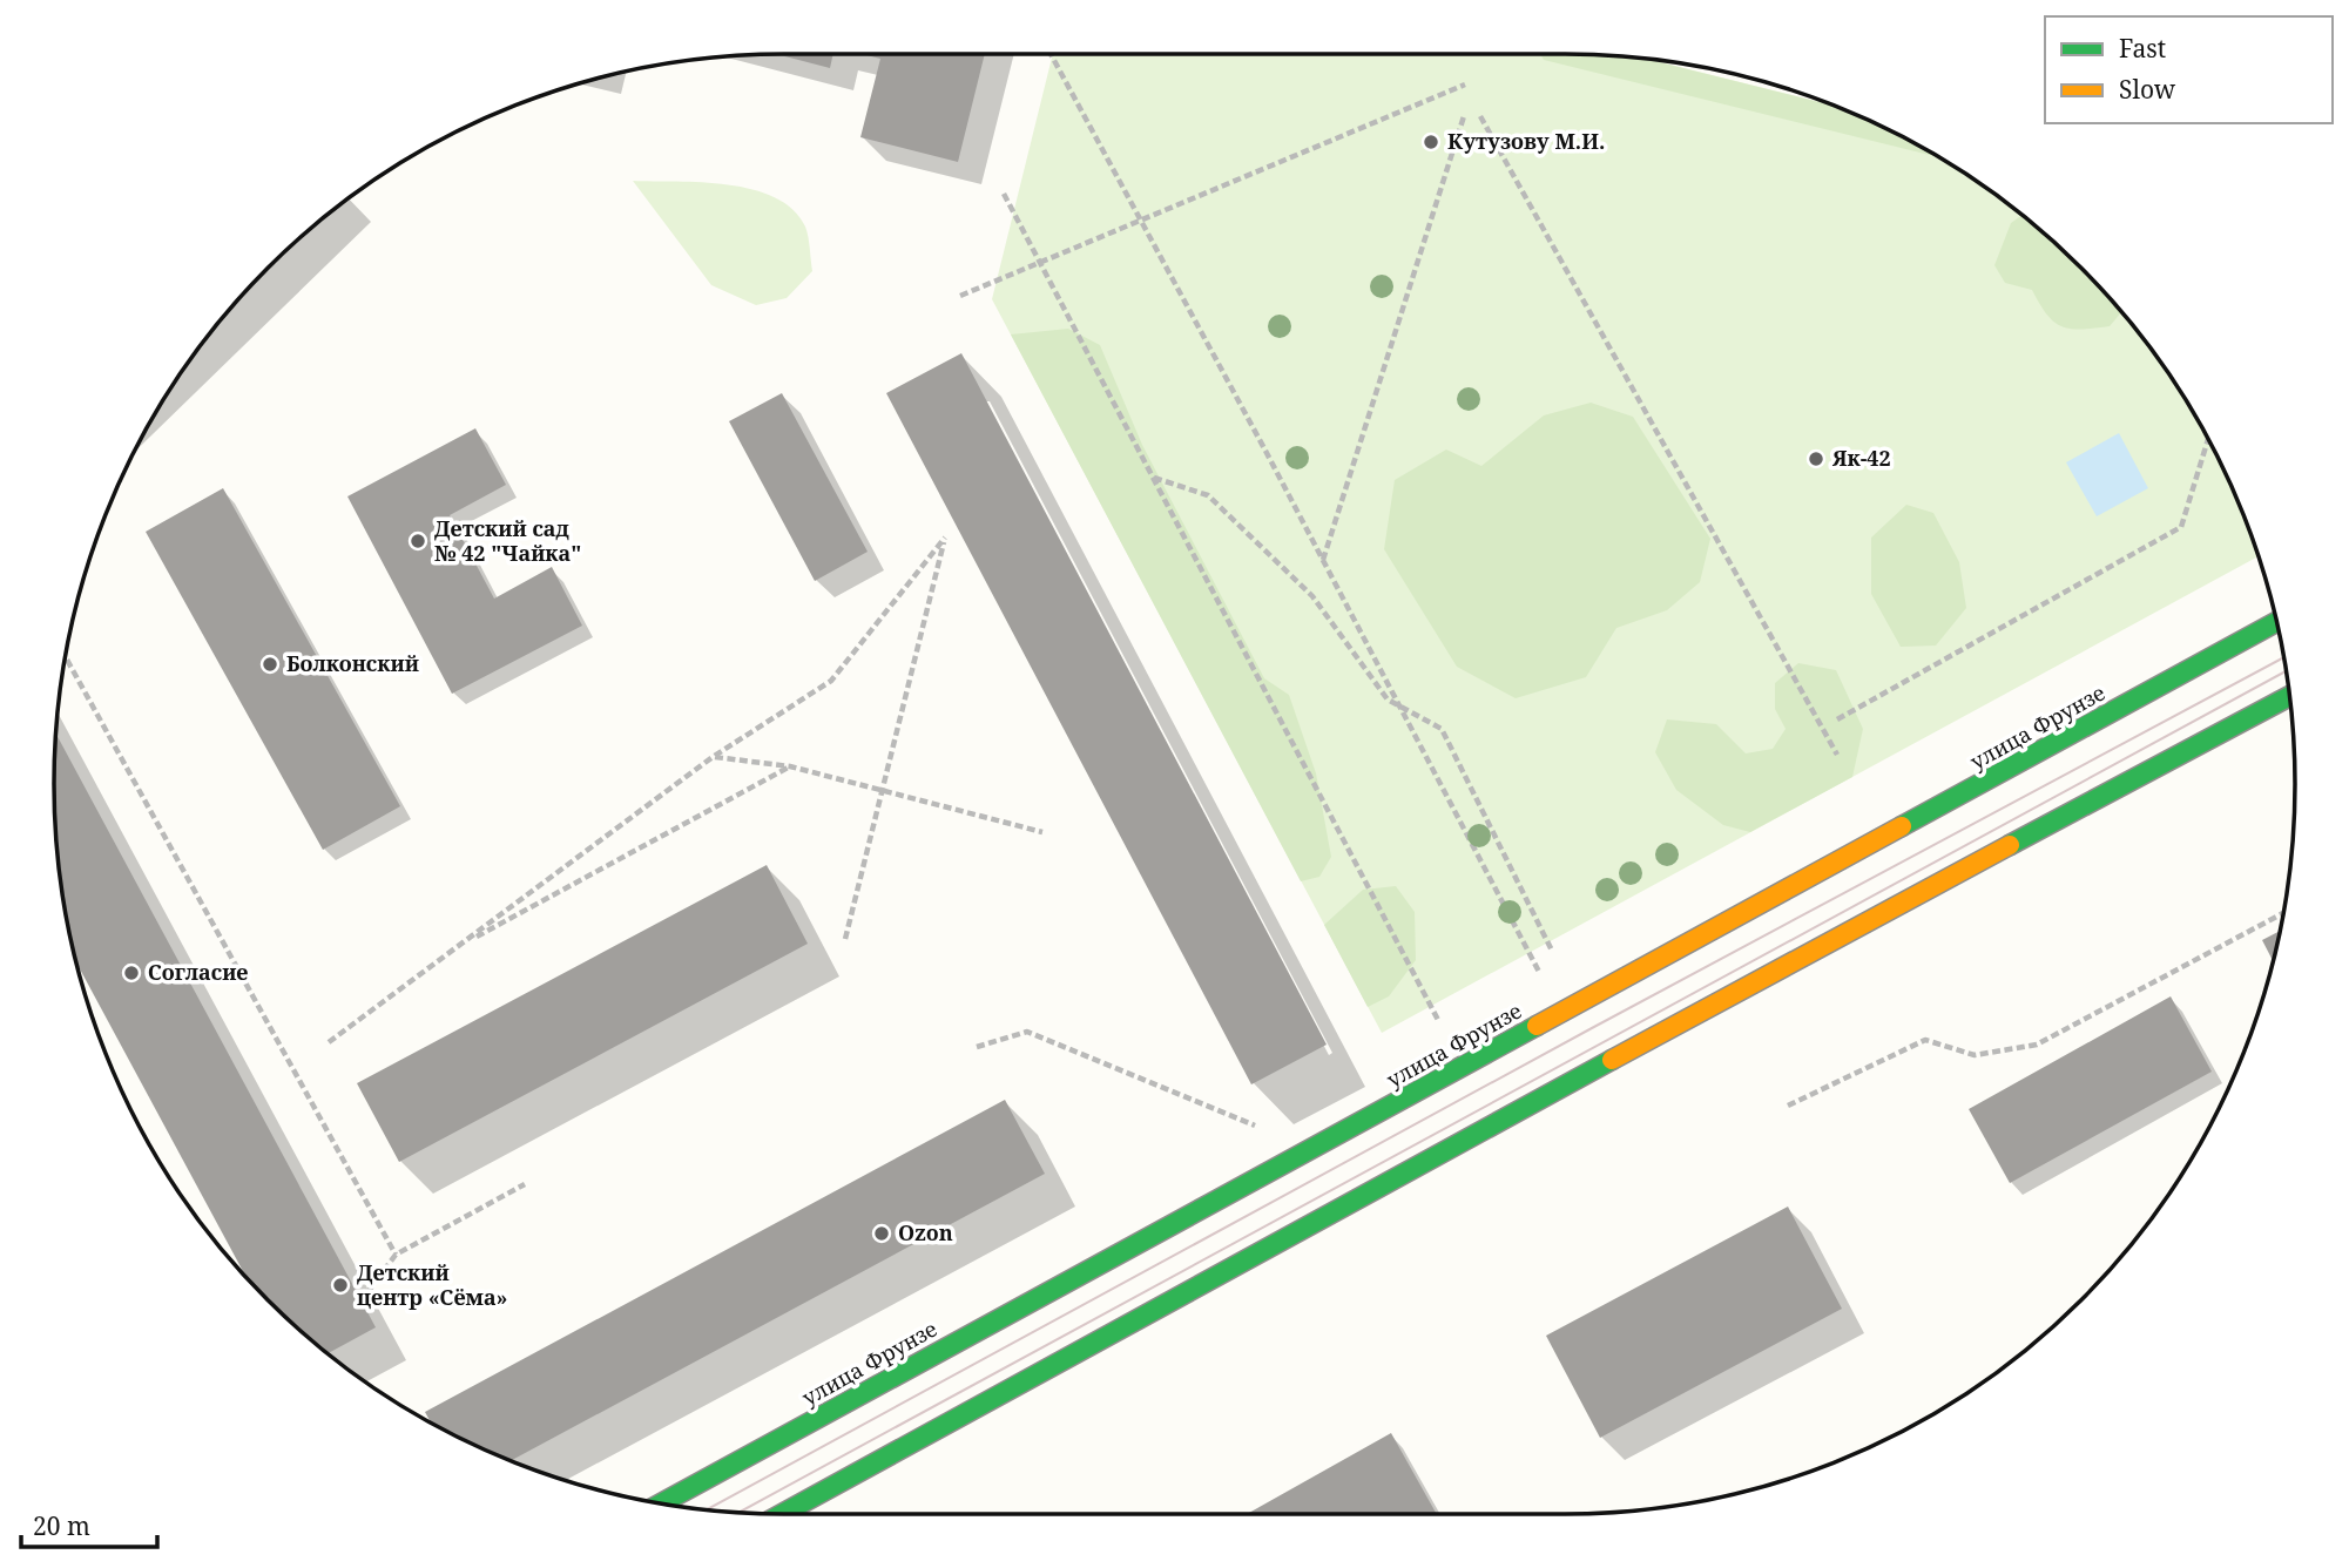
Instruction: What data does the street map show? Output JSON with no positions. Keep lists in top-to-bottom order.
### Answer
{
  "streets": {
    "main road": ["улица Фрунзе"]
  },
  "places": [
    "Кутузову М.И.",
    "Як-42",
    "Детский сад № 42 \"Чайка\"",
    "Болконский",
    "Согласие",
    "Ozon",
    "Детский центр «Сёма»"
  ],
  "legend": ["Fast", "Slow"],
  "scale_bar": "20 m"
}
